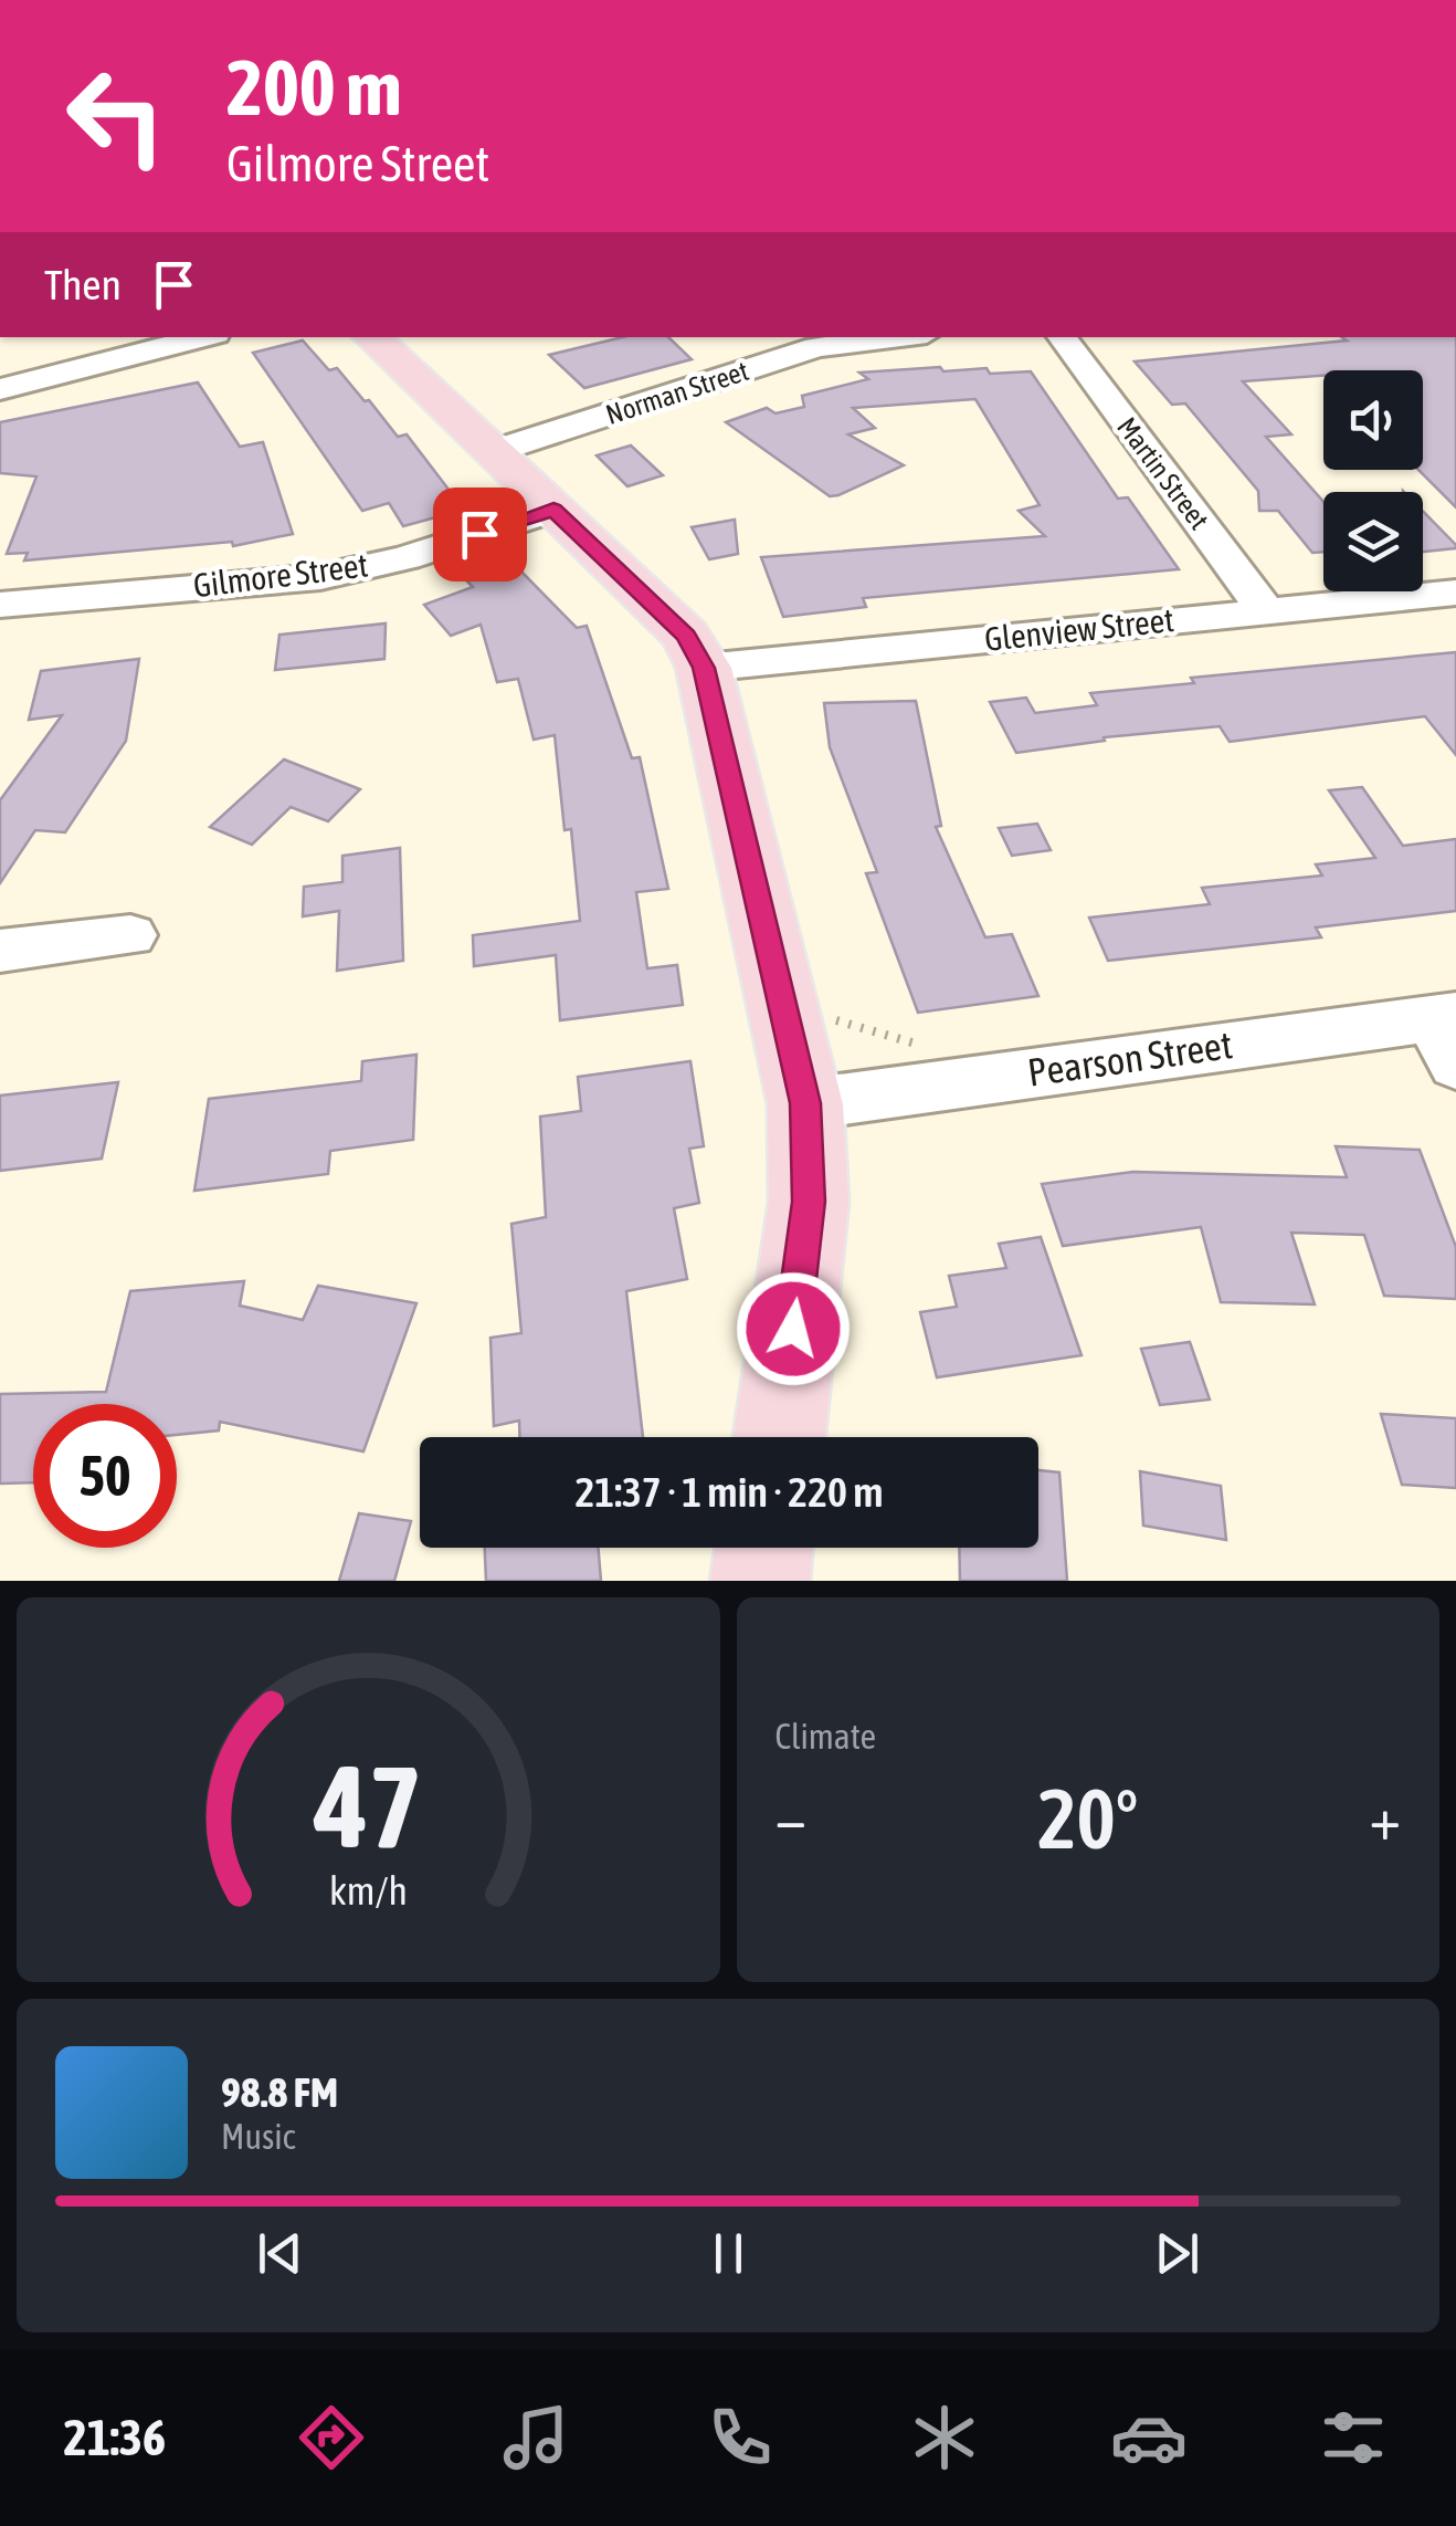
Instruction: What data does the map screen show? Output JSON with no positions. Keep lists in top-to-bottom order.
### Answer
{
  "streets": {
    "street": [
      "Norman Street",
      "Martin Street",
      "Gilmore Street",
      "Glenview Street",
      "Pearson Street"
    ]
  },
  "crossings": [
    ["Martin Street", "Glenview Street"]
  ],
  "page": {
    "turn": ["200 m", "Gilmore Street"],
    "then": "Then",
    "limit": "50",
    "trip": "21:37 · 1 min · 220 m",
    "tile": "Climate",
    "heat": ["−", "20°", "+"],
    "song": ["98.8 FM", "Music"],
    "tabs": "21:36",
    "gauge": ["47", "km/h"]
  }
}
